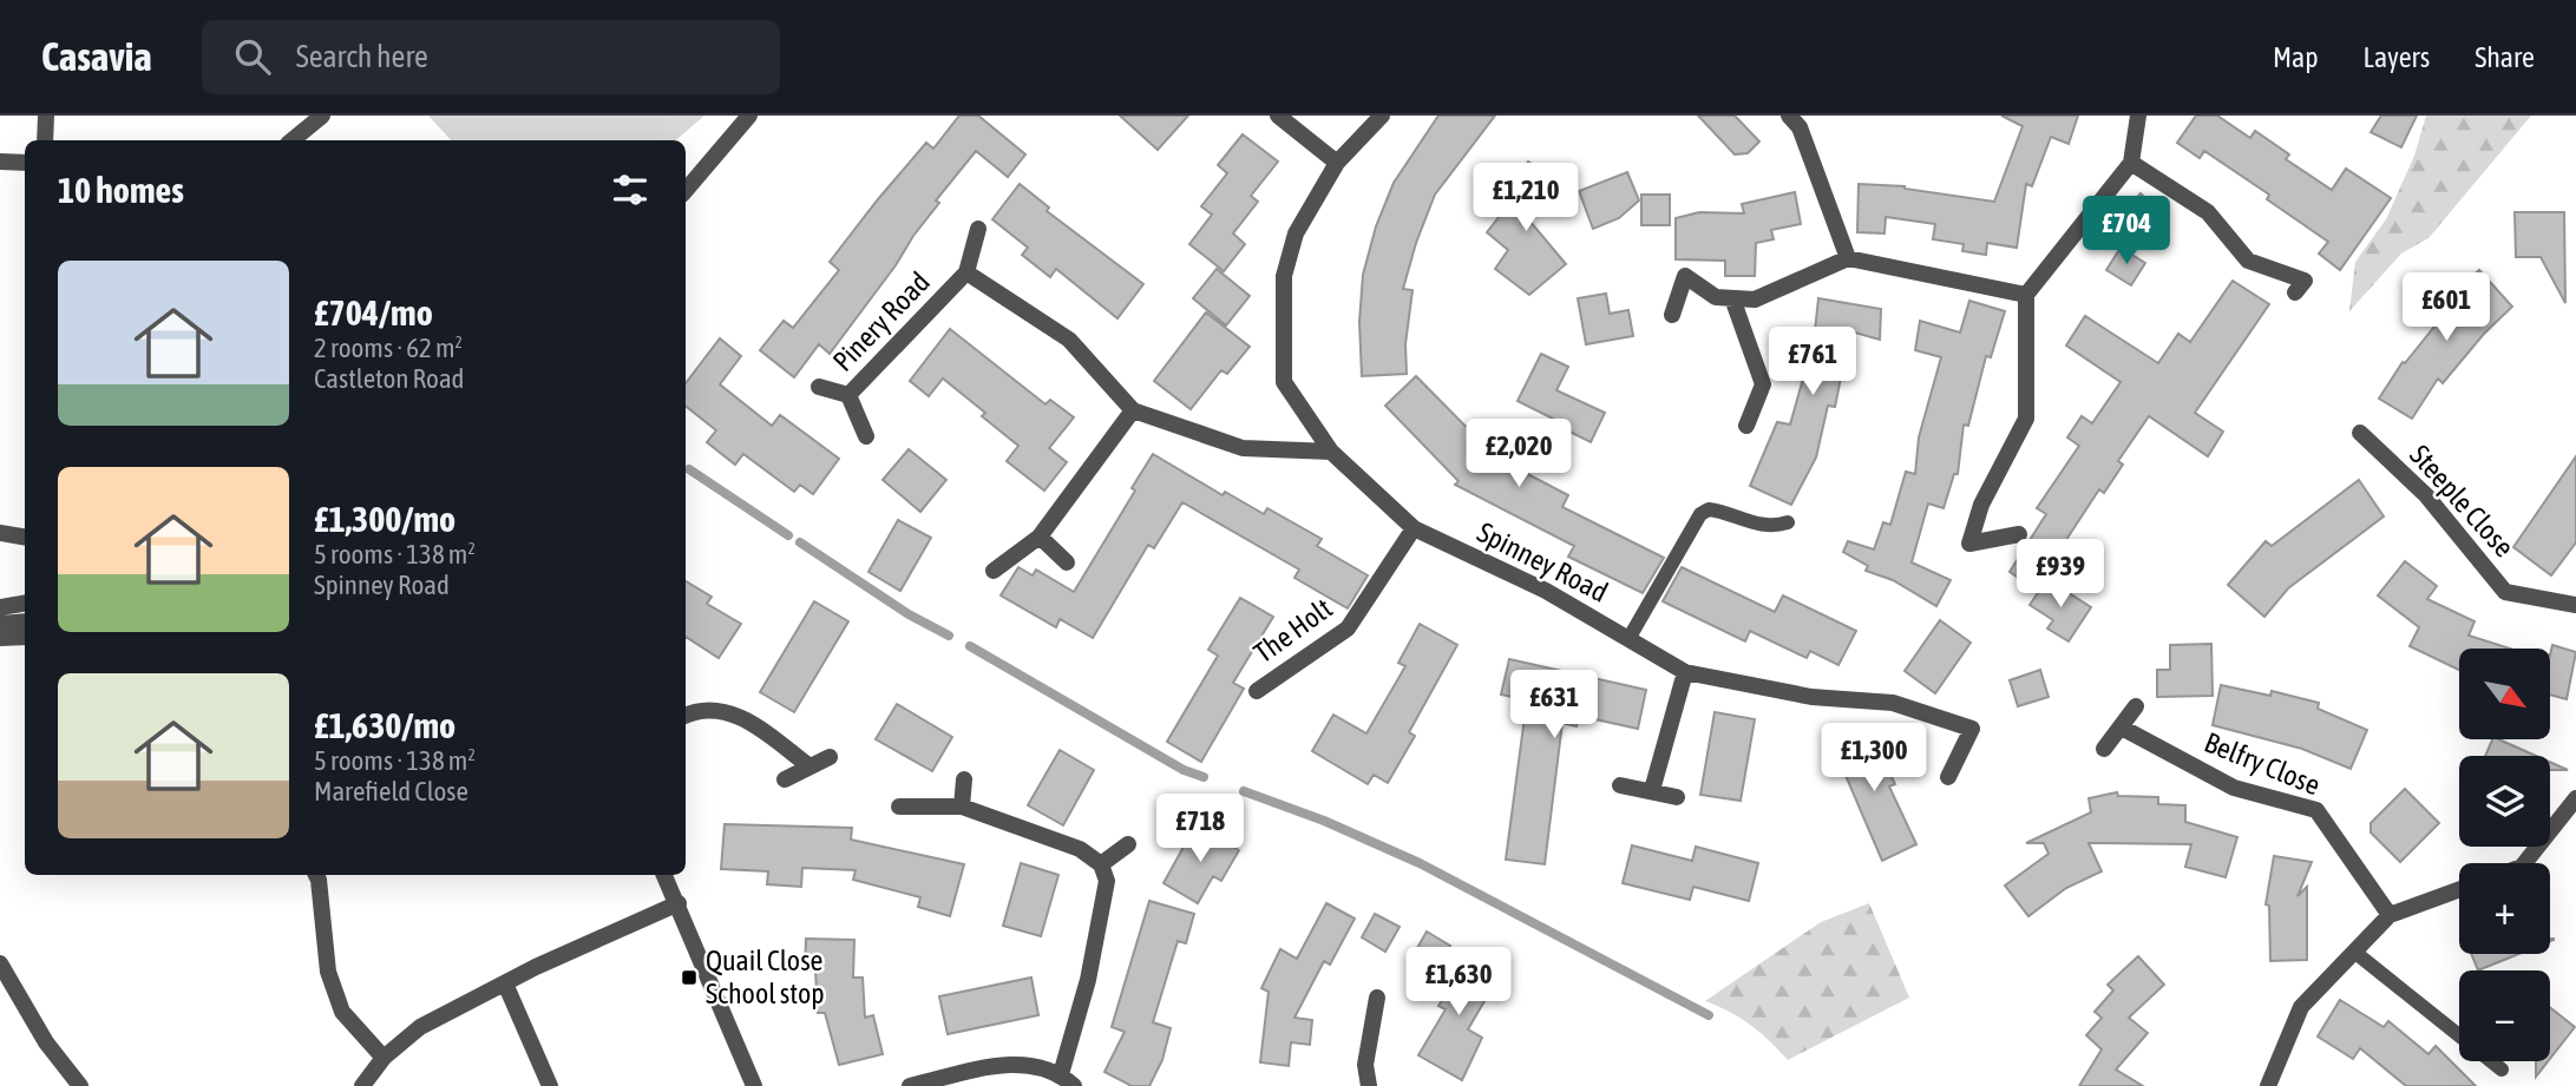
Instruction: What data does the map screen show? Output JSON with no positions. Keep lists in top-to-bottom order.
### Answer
{
  "streets": {
    "street": [
      "Pinery Road",
      "Steeple Close",
      "Spinney Road",
      "The Holt",
      "Belfry Close"
    ]
  },
  "crossings": [
    ["Pinery Road", "Spinney Road"],
    ["Spinney Road", "The Holt"]
  ],
  "places": {
    "transit": ["Quail Close School stop"]
  },
  "north": "bottom right",
  "page": {
    "header": "Casavia",
    "search": "Search here",
    "nav": ["Map", "Layers", "Share"],
    "heading": "10 homes",
    "price": [
      "£1,210",
      "£704",
      "£601",
      "£761",
      "£2,020",
      "£939",
      "£631",
      "£1,300",
      "£718",
      "£1,630"
    ],
    "list": [
      {
        "name": "£704/mo",
        "note": "2 rooms · 62 m² · Castleton Road"
      },
      {
        "name": "£1,300/mo",
        "note": "5 rooms · 138 m² · Spinney Road"
      },
      {
        "name": "£1,630/mo",
        "note": "5 rooms · 138 m² · Marefield Close"
      }
    ],
    "map_buttons": ["+", "−"]
  }
}
